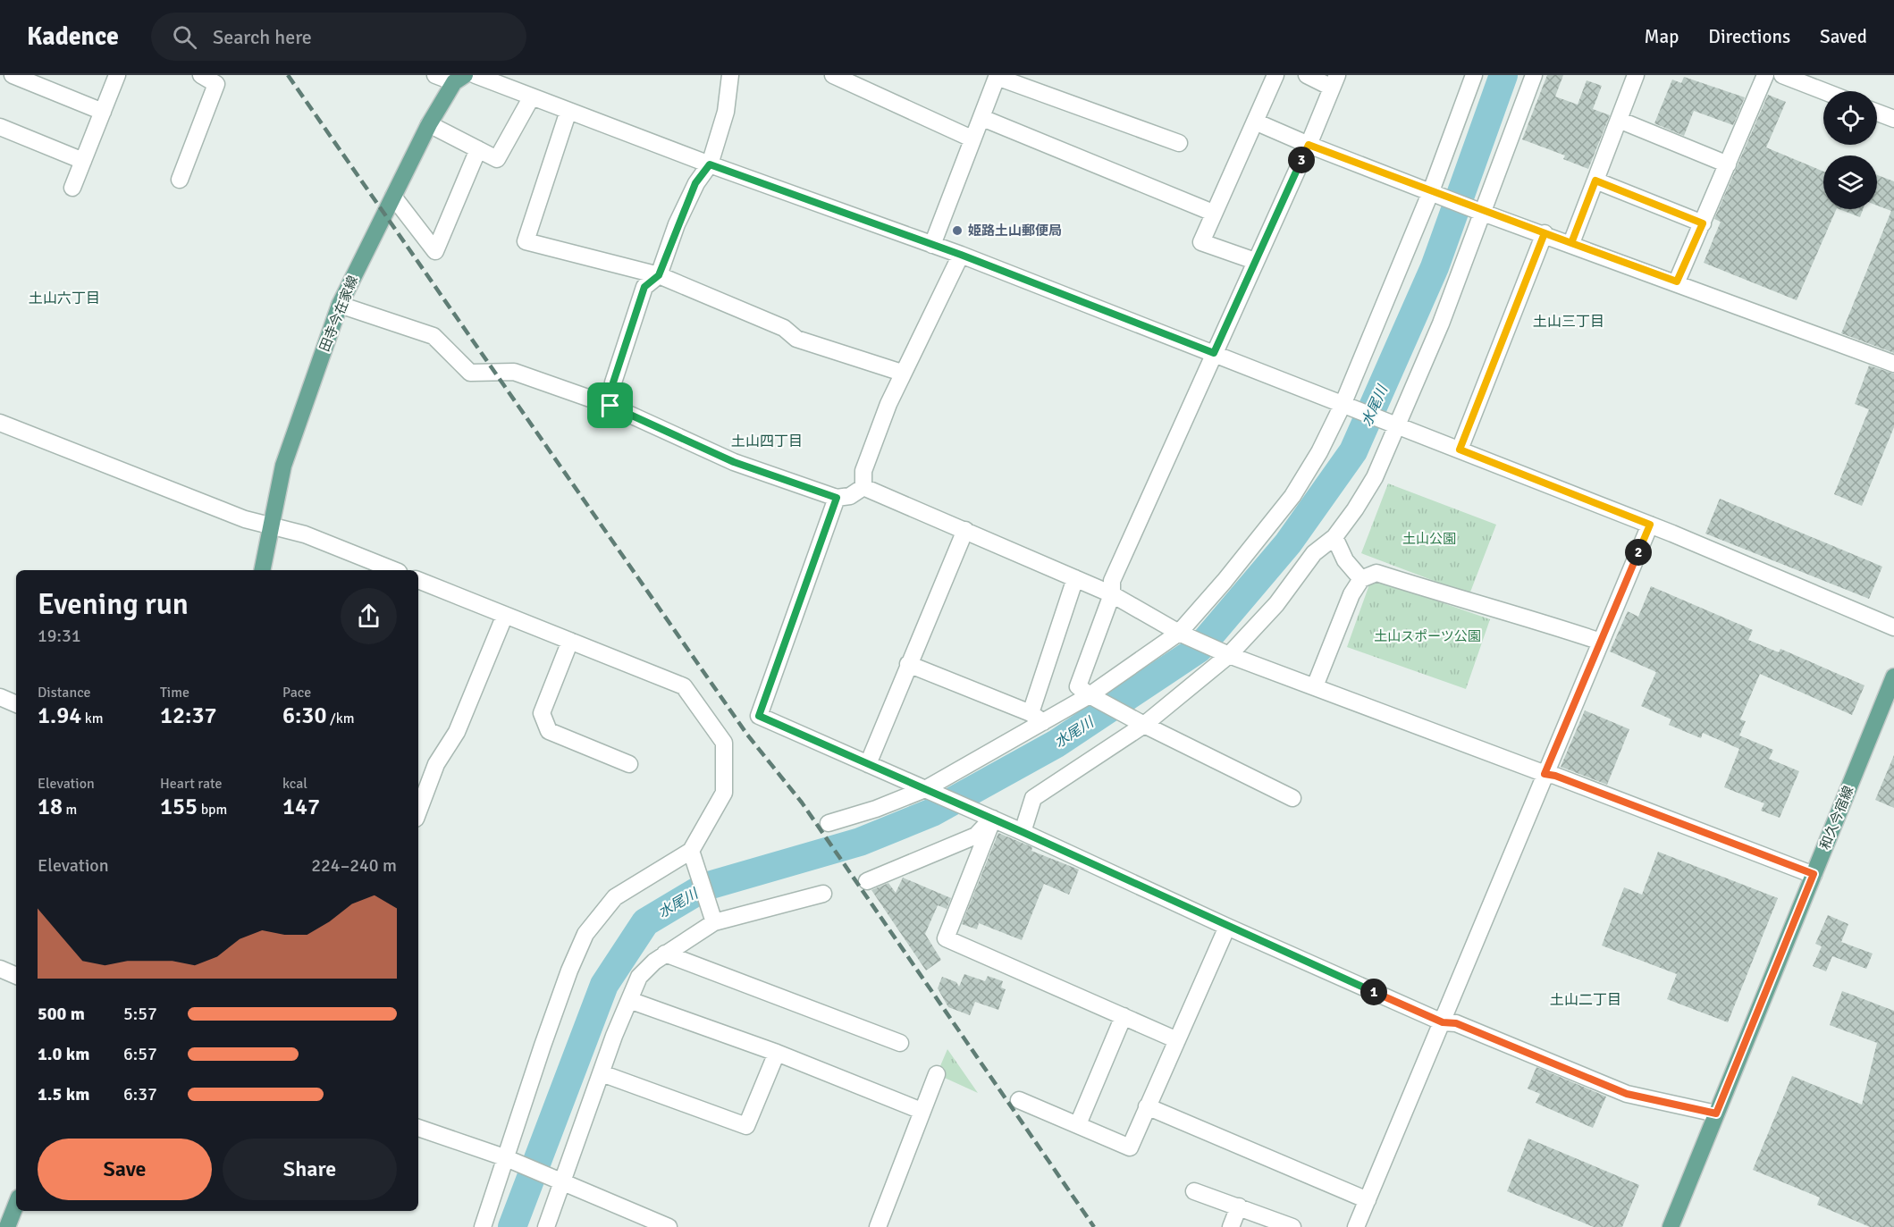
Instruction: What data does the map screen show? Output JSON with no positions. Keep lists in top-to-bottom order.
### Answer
{
  "streets": {
    "main road": ["田寺今在家線", "和久今宿線"]
  },
  "districts": [
    "土山六丁目",
    "土山三丁目",
    "土山四丁目",
    "土山二丁目"
  ],
  "water": ["水尾川"],
  "parks": ["土山公園", "土山スポーツ公園"],
  "places": ["姫路土山郵便局"],
  "page": {
    "header": "Kadence",
    "search": "Search here",
    "nav": ["Map", "Directions", "Saved"],
    "pins": ["3", "2", "1"],
    "heading": ["Evening run", "19:31"],
    "stats": [
      ["Distance", "1.94 km"],
      ["Time", "12:37"],
      ["Pace", "6:30 /km"],
      ["Elevation", "18 m"],
      ["Heart rate", "155 bpm"],
      ["kcal", "147"]
    ],
    "chart": ["Elevation", "224–240 m"],
    "list": [
      {
        "name": "500 m",
        "note": "5:57"
      },
      {
        "name": "1.0 km",
        "note": "6:57"
      },
      {
        "name": "1.5 km",
        "note": "6:37"
      }
    ],
    "buttons": ["Save", "Share"]
  }
}
